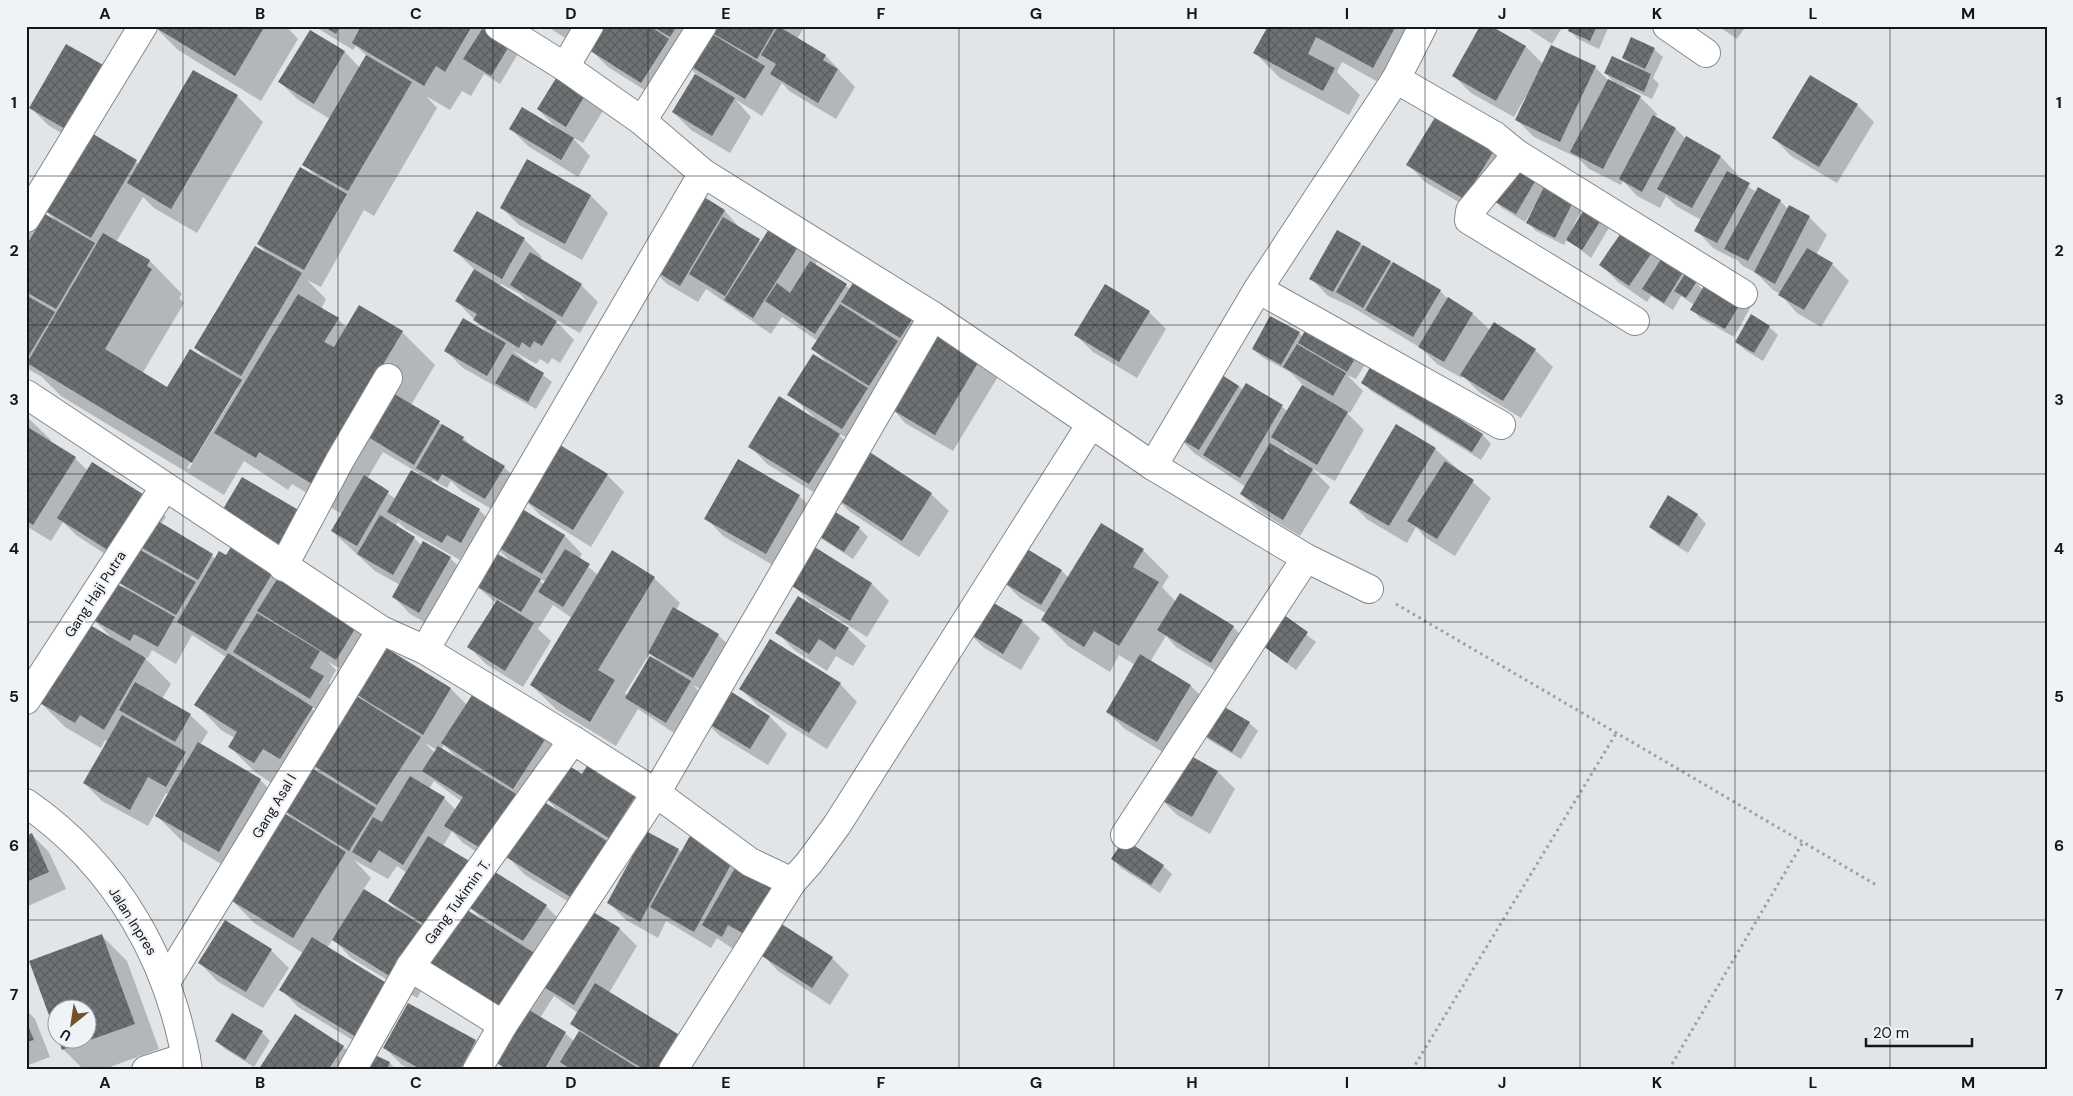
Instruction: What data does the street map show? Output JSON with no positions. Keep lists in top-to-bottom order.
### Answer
{
  "streets": {
    "street": [
      "Gang Haji Putra",
      "Gang Asal I",
      "Gang Tukimin T.",
      "Jalan Inpres"
    ]
  },
  "crossings": [
    ["Gang Asal I", "Jalan Inpres"]
  ],
  "scale_bar": "20 m",
  "north": "bottom left",
  "grid": {
    "columns": [
      "A",
      "B",
      "C",
      "D",
      "E",
      "F",
      "G",
      "H",
      "I",
      "J",
      "K",
      "L",
      "M"
    ],
    "rows": [
      "1",
      "2",
      "3",
      "4",
      "5",
      "6",
      "7"
    ]
  }
}
